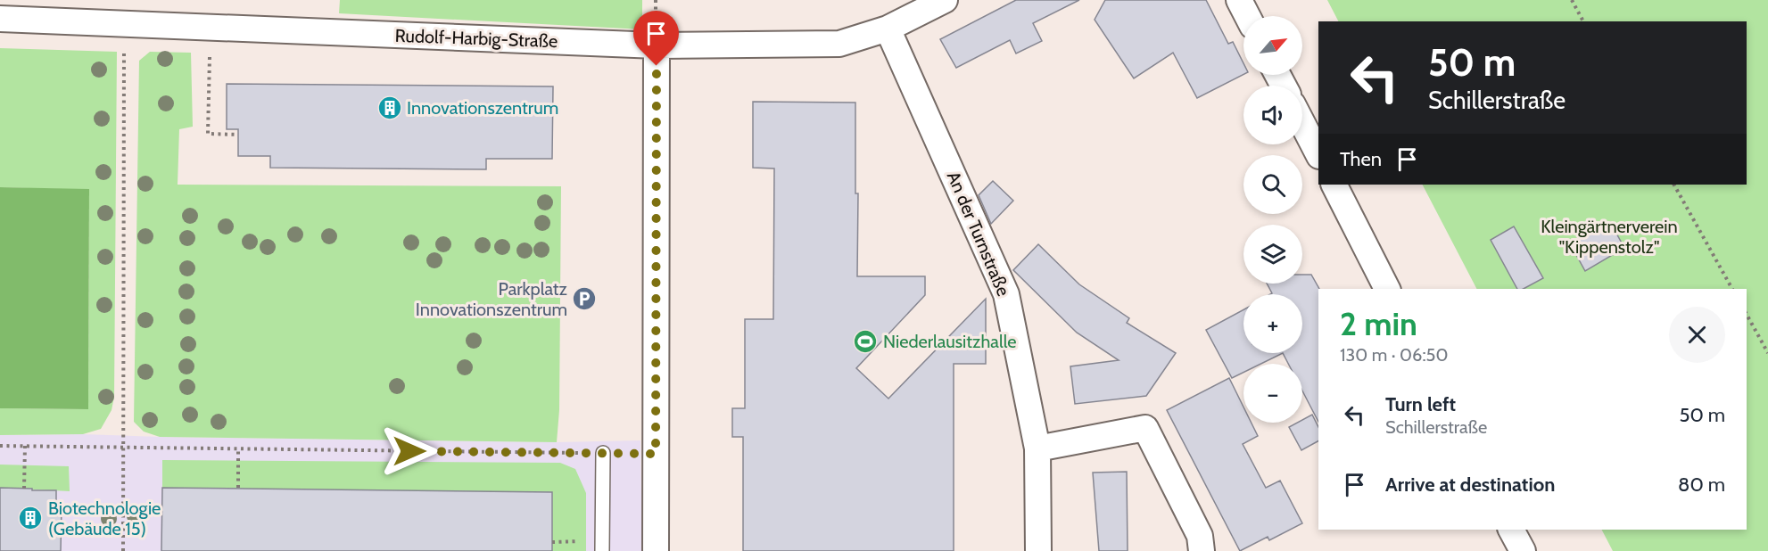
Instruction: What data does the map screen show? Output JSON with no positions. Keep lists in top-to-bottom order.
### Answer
{
  "streets": {
    "street": ["Rudolf-Harbig-Straße", "An der Turnstraße"]
  },
  "crossings": [
    ["Rudolf-Harbig-Straße", "An der Turnstraße"]
  ],
  "parks": ["Kleingärtnerverein \"Kippenstolz\""],
  "places": {
    "building": ["Innovationszentrum", "Biotechnologie (Gebäude 15)"],
    "parking": ["Parkplatz Innovationszentrum"],
    "sports": ["Niederlausitzhalle"]
  },
  "north": "top right",
  "page": {
    "map_buttons": ["+", "−"],
    "turn": ["50 m", "Schillerstraße"],
    "then": "Then",
    "heading": ["2 min", "130 m · 06:50"],
    "list": [
      {
        "name": "Turn left",
        "note": "Schillerstraße",
        "value": "50 m"
      },
      {
        "name": "Arrive at destination",
        "value": "80 m"
      }
    ]
  }
}
